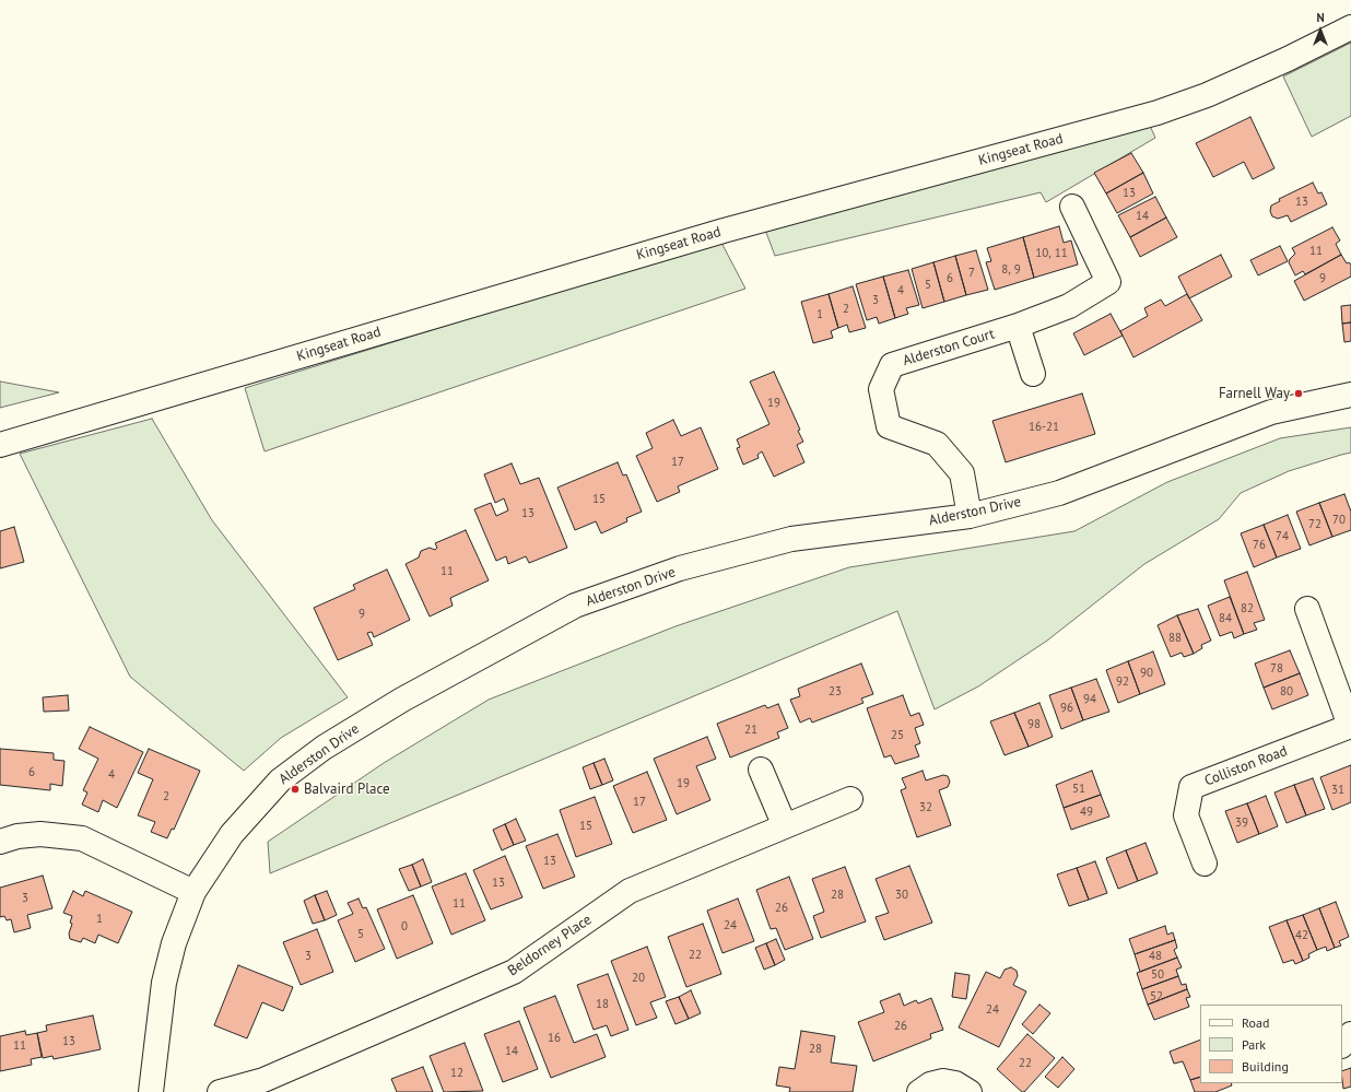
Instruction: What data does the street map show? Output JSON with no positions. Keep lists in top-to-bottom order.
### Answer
{
  "streets": {
    "street": [
      "Kingseat Road",
      "Alderston Court",
      "Alderston Drive",
      "Colliston Road",
      "Beldorney Place"
    ]
  },
  "crossings": [
    ["Alderston Court", "Alderston Drive"]
  ],
  "places": ["Farnell Way", "Balvaird Place"],
  "house_numbers": [
    "13",
    "13",
    "14",
    "11",
    "10, 11",
    "8, 9",
    "7",
    "6",
    "9",
    "5",
    "4",
    "3",
    "2",
    "1",
    "19",
    "16-21",
    "17",
    "15",
    "13",
    "70",
    "72",
    "74",
    "76",
    "11",
    "82",
    "9",
    "84",
    "88",
    "78",
    "90",
    "92",
    "23",
    "80",
    "94",
    "96",
    "98",
    "21",
    "25",
    "6",
    "4",
    "19",
    "51",
    "31",
    "2",
    "17",
    "32",
    "49",
    "39",
    "15",
    "13",
    "13",
    "28",
    "30",
    "3",
    "11",
    "26",
    "1",
    "24",
    "0",
    "5",
    "42",
    "22",
    "3",
    "48",
    "50",
    "20",
    "52",
    "18",
    "24",
    "26",
    "16",
    "13",
    "11",
    "28",
    "14",
    "22",
    "12"
  ],
  "legend": ["Road", "Park", "Building"],
  "north": "top"
}
